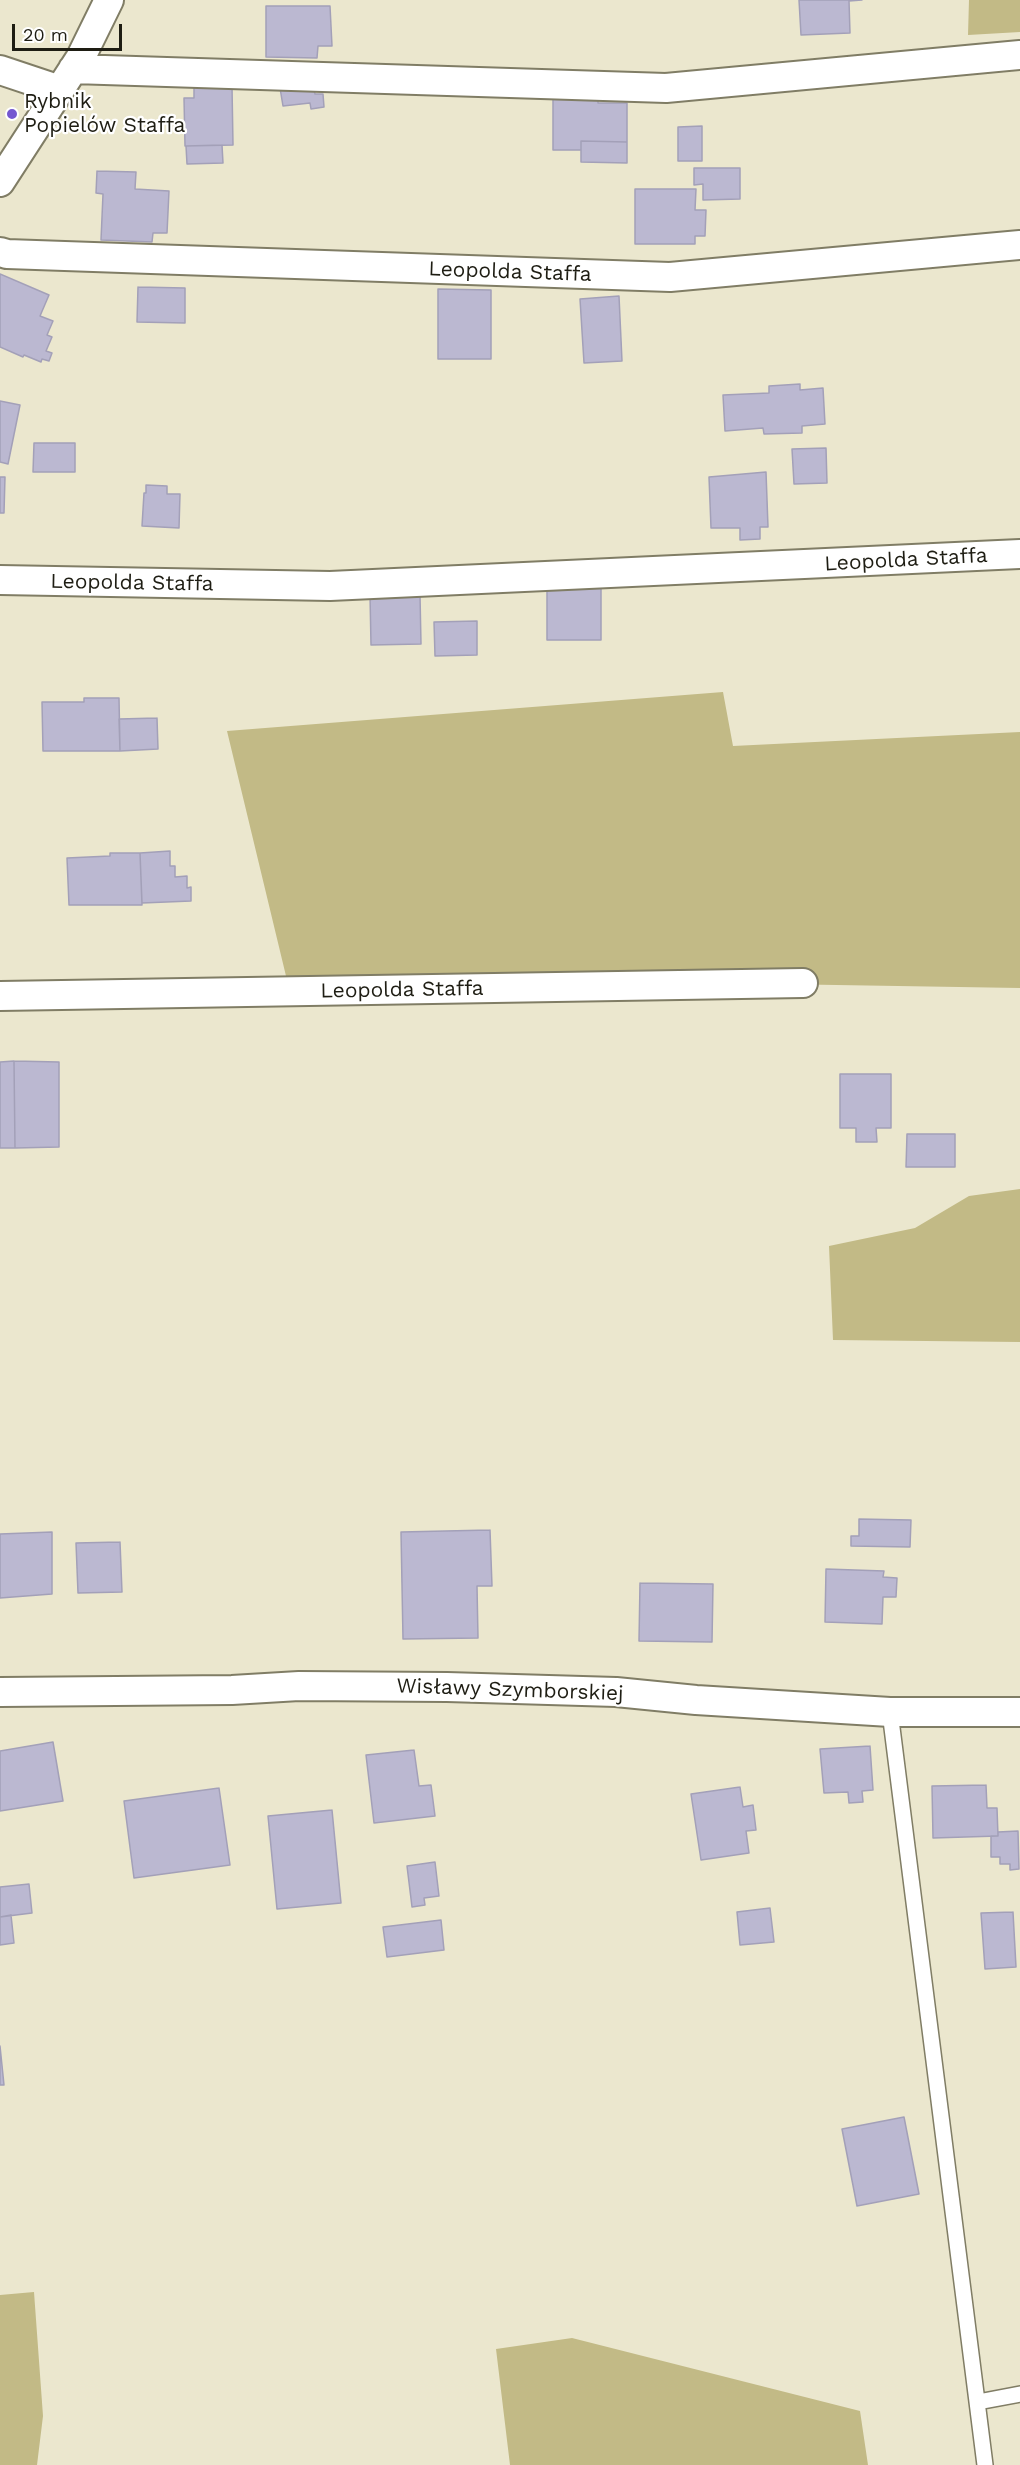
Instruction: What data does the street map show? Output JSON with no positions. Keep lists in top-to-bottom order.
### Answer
{
  "streets": {
    "street": ["Leopolda Staffa", "Wisławy Szymborskiej"]
  },
  "places": ["Rybnik Popielów Staffa"],
  "scale_bar": "20 m"
}
